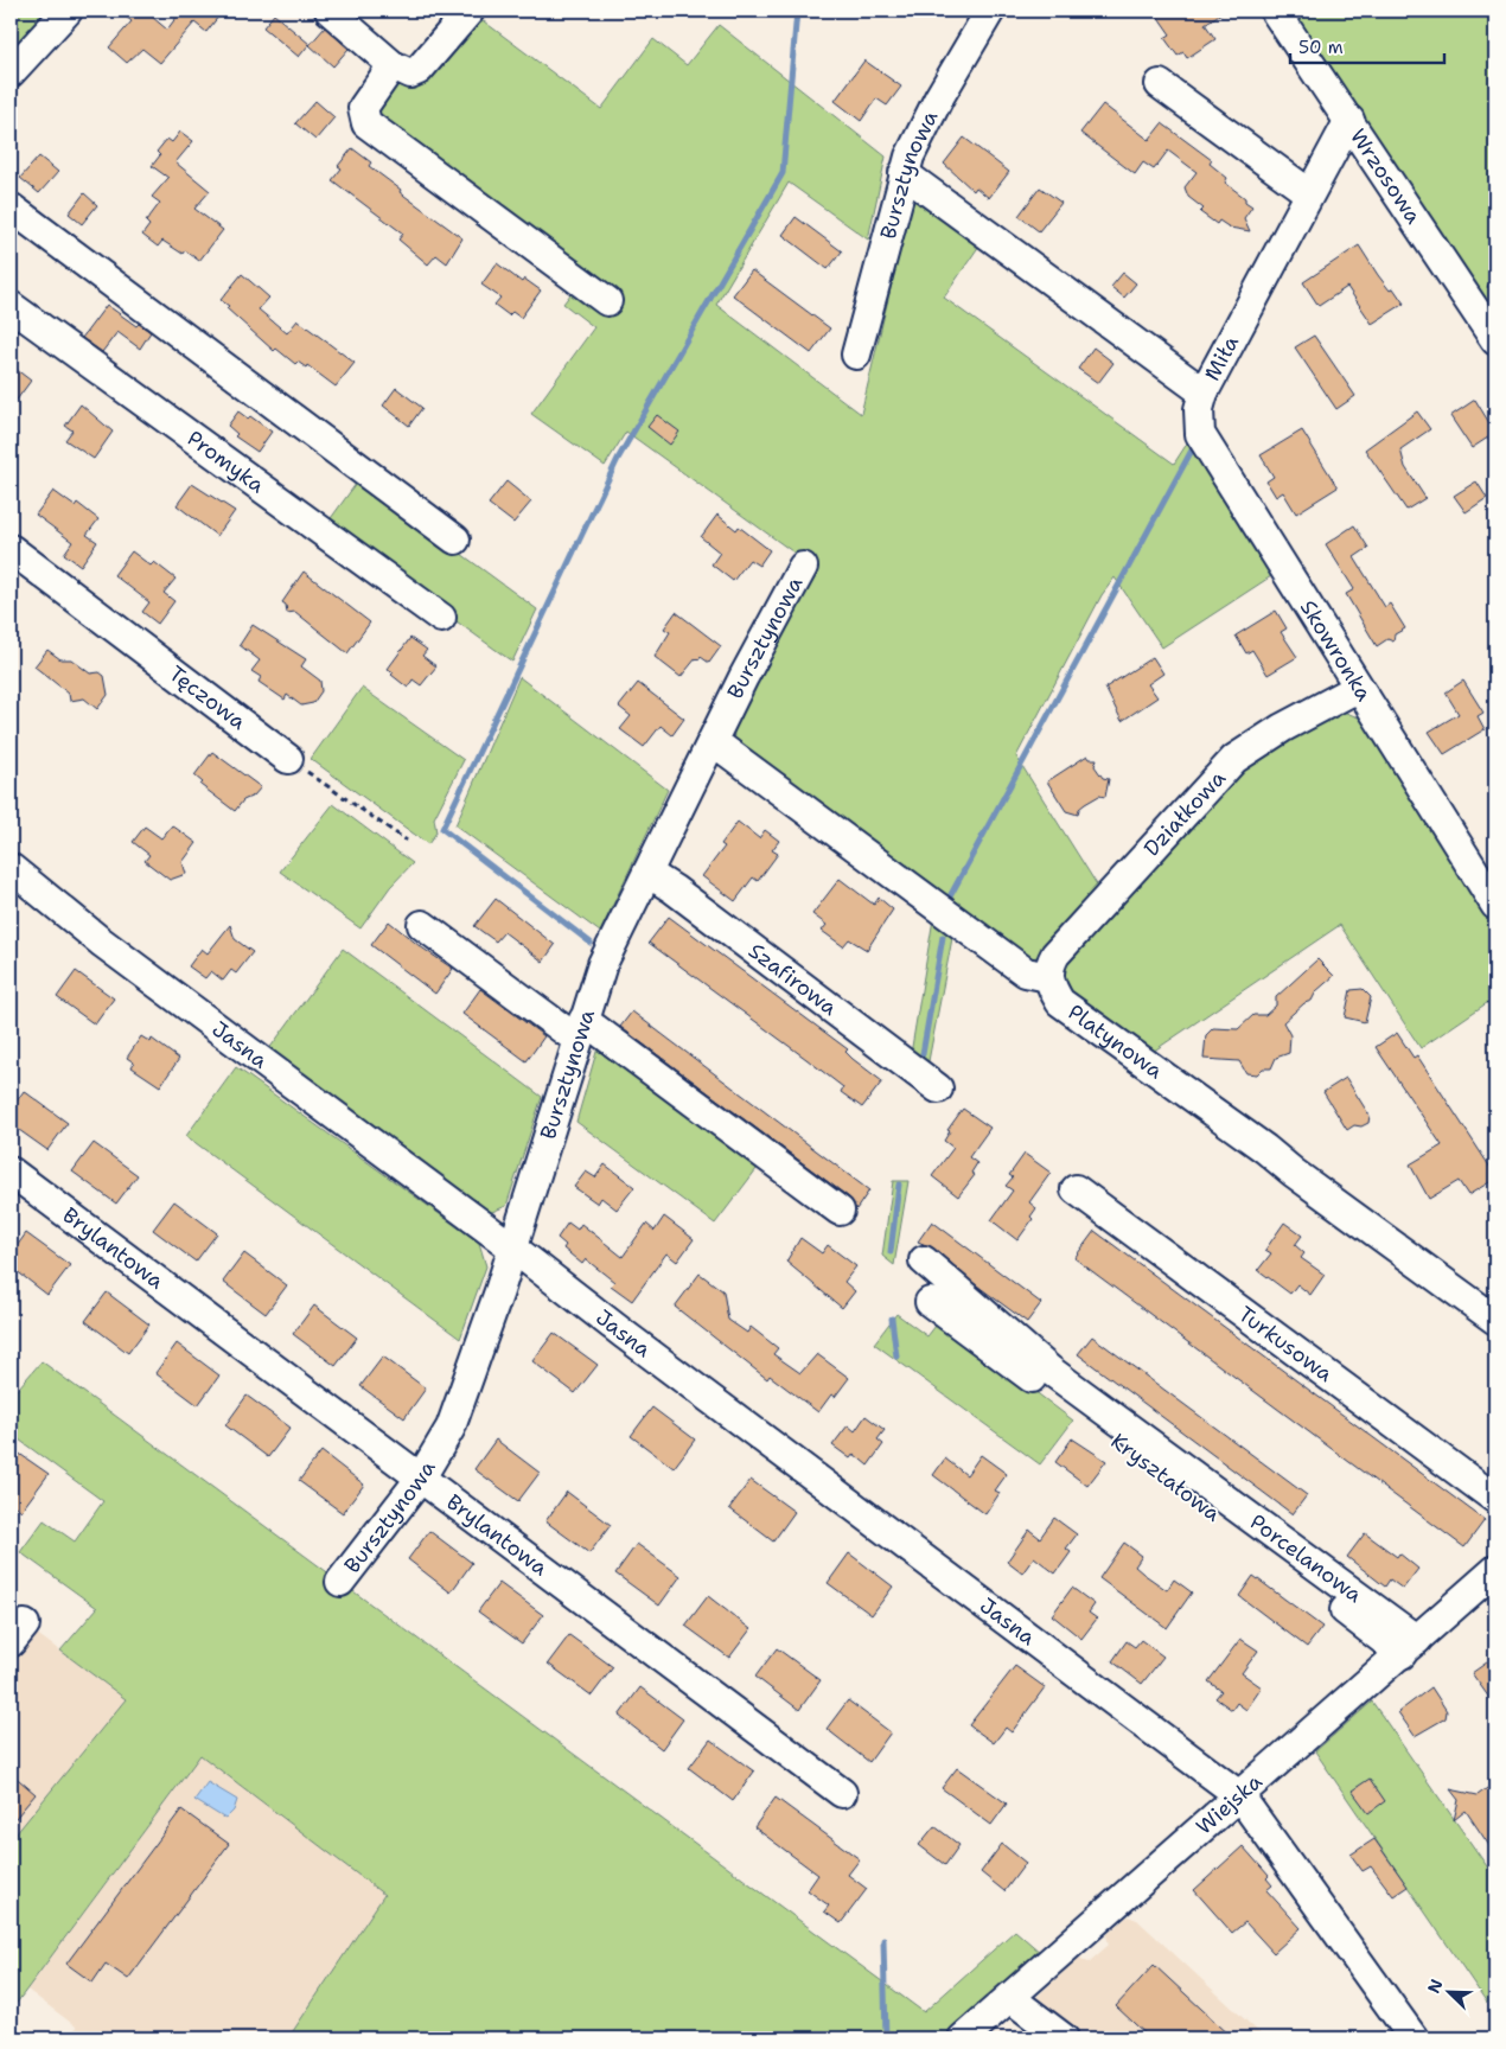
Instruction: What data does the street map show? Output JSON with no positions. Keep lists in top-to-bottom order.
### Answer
{
  "streets": {
    "street": [
      "Wrzosowa",
      "Bursztynowa",
      "Miła",
      "Promyka",
      "Skowronka",
      "Tęczowa",
      "Działkowa",
      "Szafirowa",
      "Platynowa",
      "Jasna",
      "Brylantowa",
      "Turkusowa",
      "Kryształowa",
      "Porcelanowa",
      "Wiejska"
    ]
  },
  "crossings": [
    ["Wrzosowa", "Miła"],
    ["Bursztynowa", "Miła"],
    ["Bursztynowa", "Szafirowa"],
    ["Bursztynowa", "Jasna"],
    ["Bursztynowa", "Brylantowa"],
    ["Miła", "Skowronka"],
    ["Skowronka", "Działkowa"],
    ["Działkowa", "Platynowa"],
    ["Jasna", "Wiejska"],
    ["Kryształowa", "Porcelanowa"],
    ["Kryształowa", "Wiejska"],
    ["Porcelanowa", "Wiejska"]
  ],
  "scale_bar": "50 m",
  "north": "top left"
}
